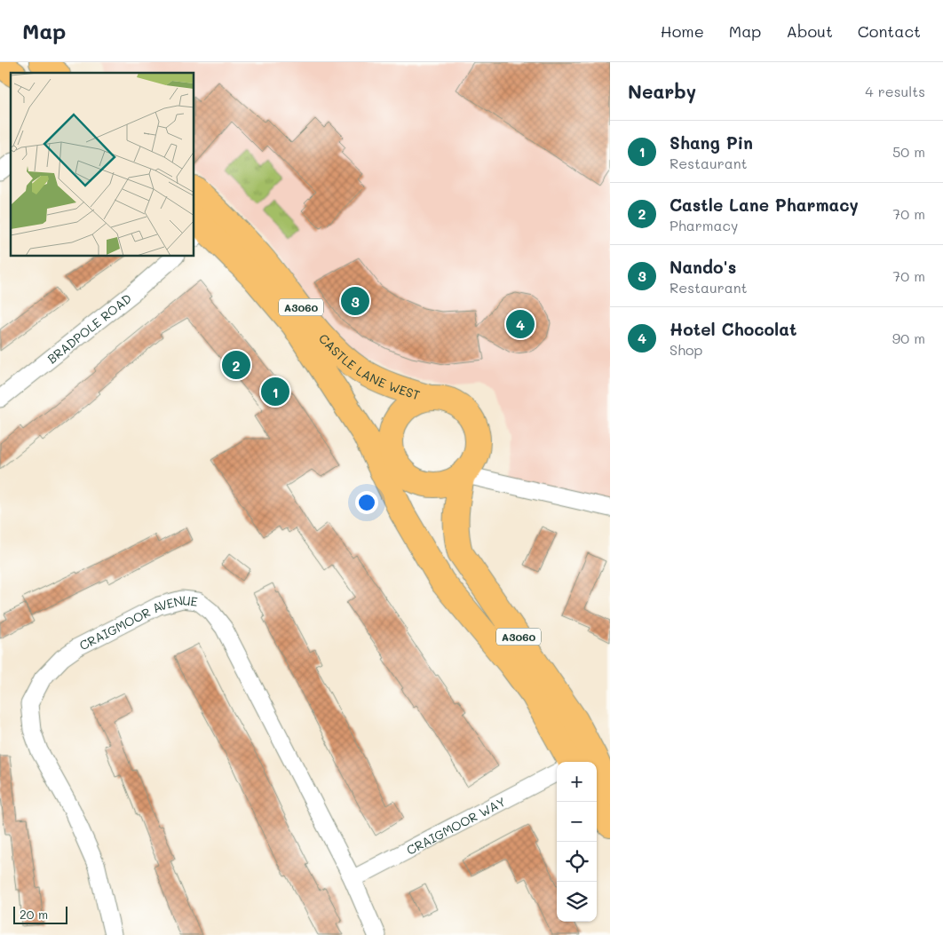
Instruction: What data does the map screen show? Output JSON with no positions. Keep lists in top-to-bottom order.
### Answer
{
  "streets": {
    "main road": ["A3060", "CASTLE LANE WEST"],
    "street": ["BRADPOLE ROAD", "CRAIGMOOR AVENUE", "CRAIGMOOR WAY"]
  },
  "crossings": [
    ["A3060", "CASTLE LANE WEST"],
    ["CRAIGMOOR AVENUE", "CRAIGMOOR WAY"]
  ],
  "scale_bar": "20 m",
  "page": {
    "header": "Map",
    "nav": [
      "Home",
      "Map",
      "About",
      "Contact"
    ],
    "heading": ["Nearby", "4 results"],
    "list": [
      {
        "mark": "1",
        "name": "Shang Pin",
        "note": "Restaurant",
        "value": "50 m"
      },
      {
        "mark": "2",
        "name": "Castle Lane Pharmacy",
        "note": "Pharmacy",
        "value": "70 m"
      },
      {
        "mark": "3",
        "name": "Nando's",
        "note": "Restaurant",
        "value": "70 m"
      },
      {
        "mark": "4",
        "name": "Hotel Chocolat",
        "note": "Shop",
        "value": "90 m"
      }
    ],
    "pins": [
      "3",
      "4",
      "2",
      "1"
    ],
    "map_buttons": ["+", "−"],
    "scale": "20 m"
  }
}
